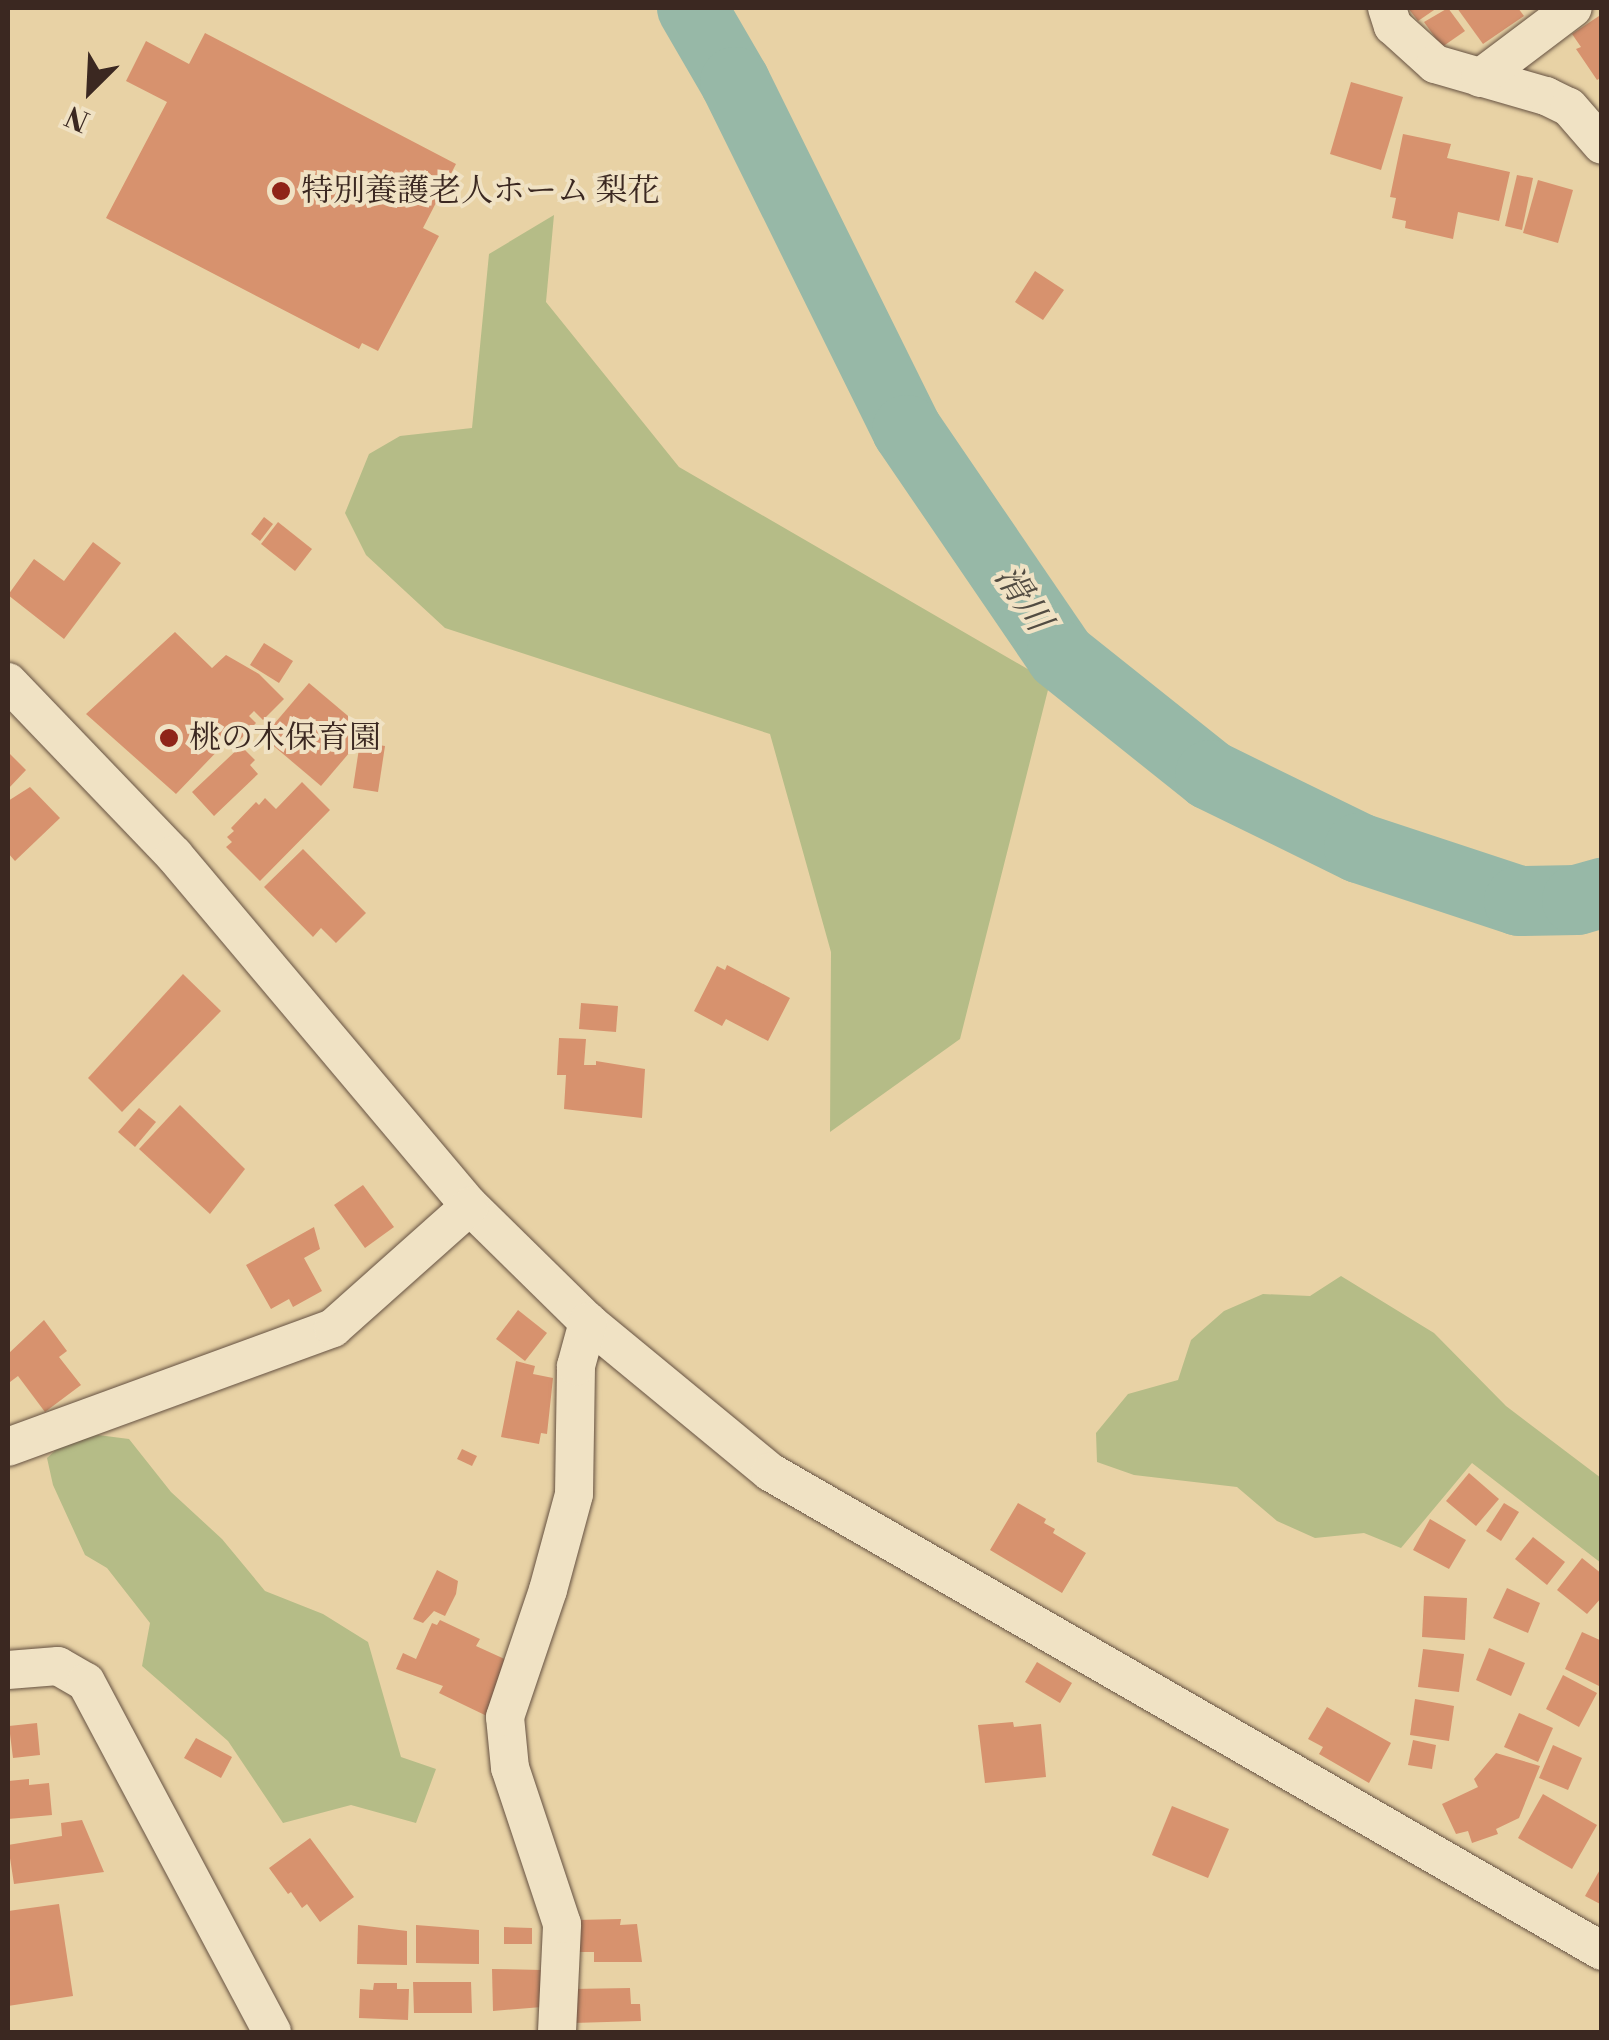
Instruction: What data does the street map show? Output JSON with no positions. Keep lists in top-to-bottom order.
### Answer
{
  "water": ["滑川"],
  "places": ["特別養護老人ホーム 梨花", "桃の木保育園"],
  "north": "bottom left"
}
